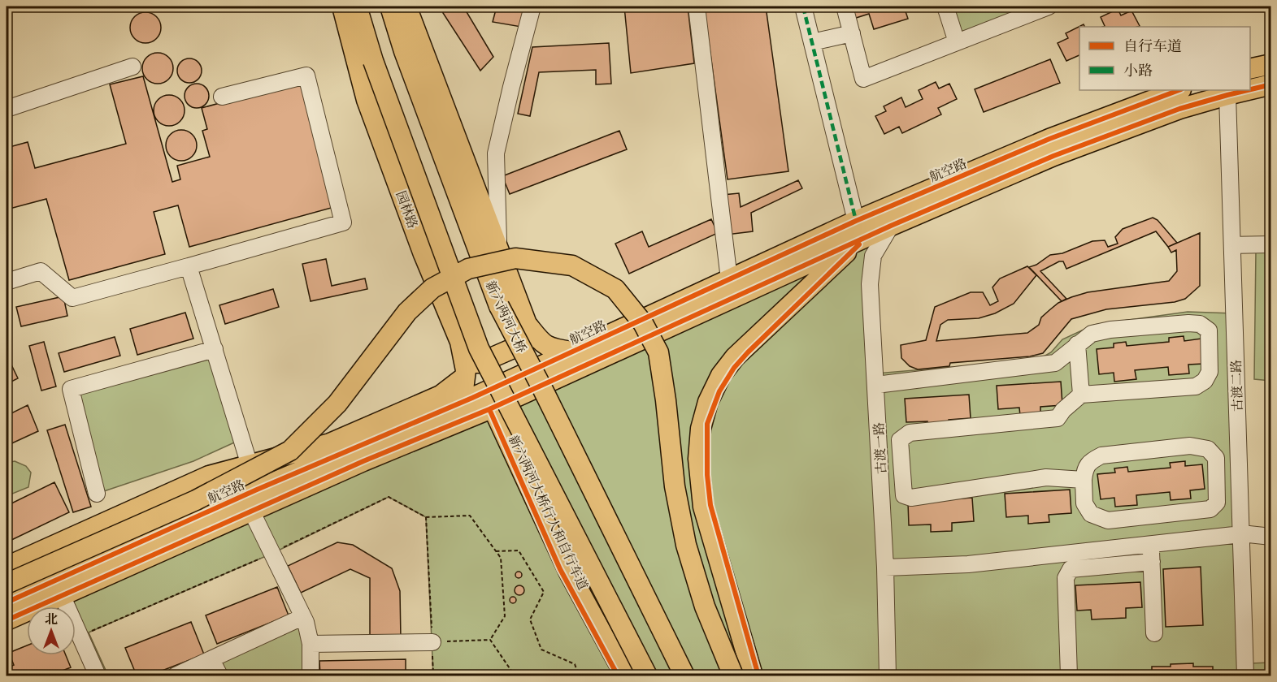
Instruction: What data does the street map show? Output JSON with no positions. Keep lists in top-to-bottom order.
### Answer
{
  "streets": {
    "main road": ["航空路", "园林路", "新六两河大桥"],
    "street": ["古渡二路", "古渡一路"],
    "cycle path": ["新六两河大桥行人和自行车道"]
  },
  "crossings": [
    ["航空路", "园林路"]
  ],
  "legend": ["自行车道", "小路"],
  "north": "top"
}
